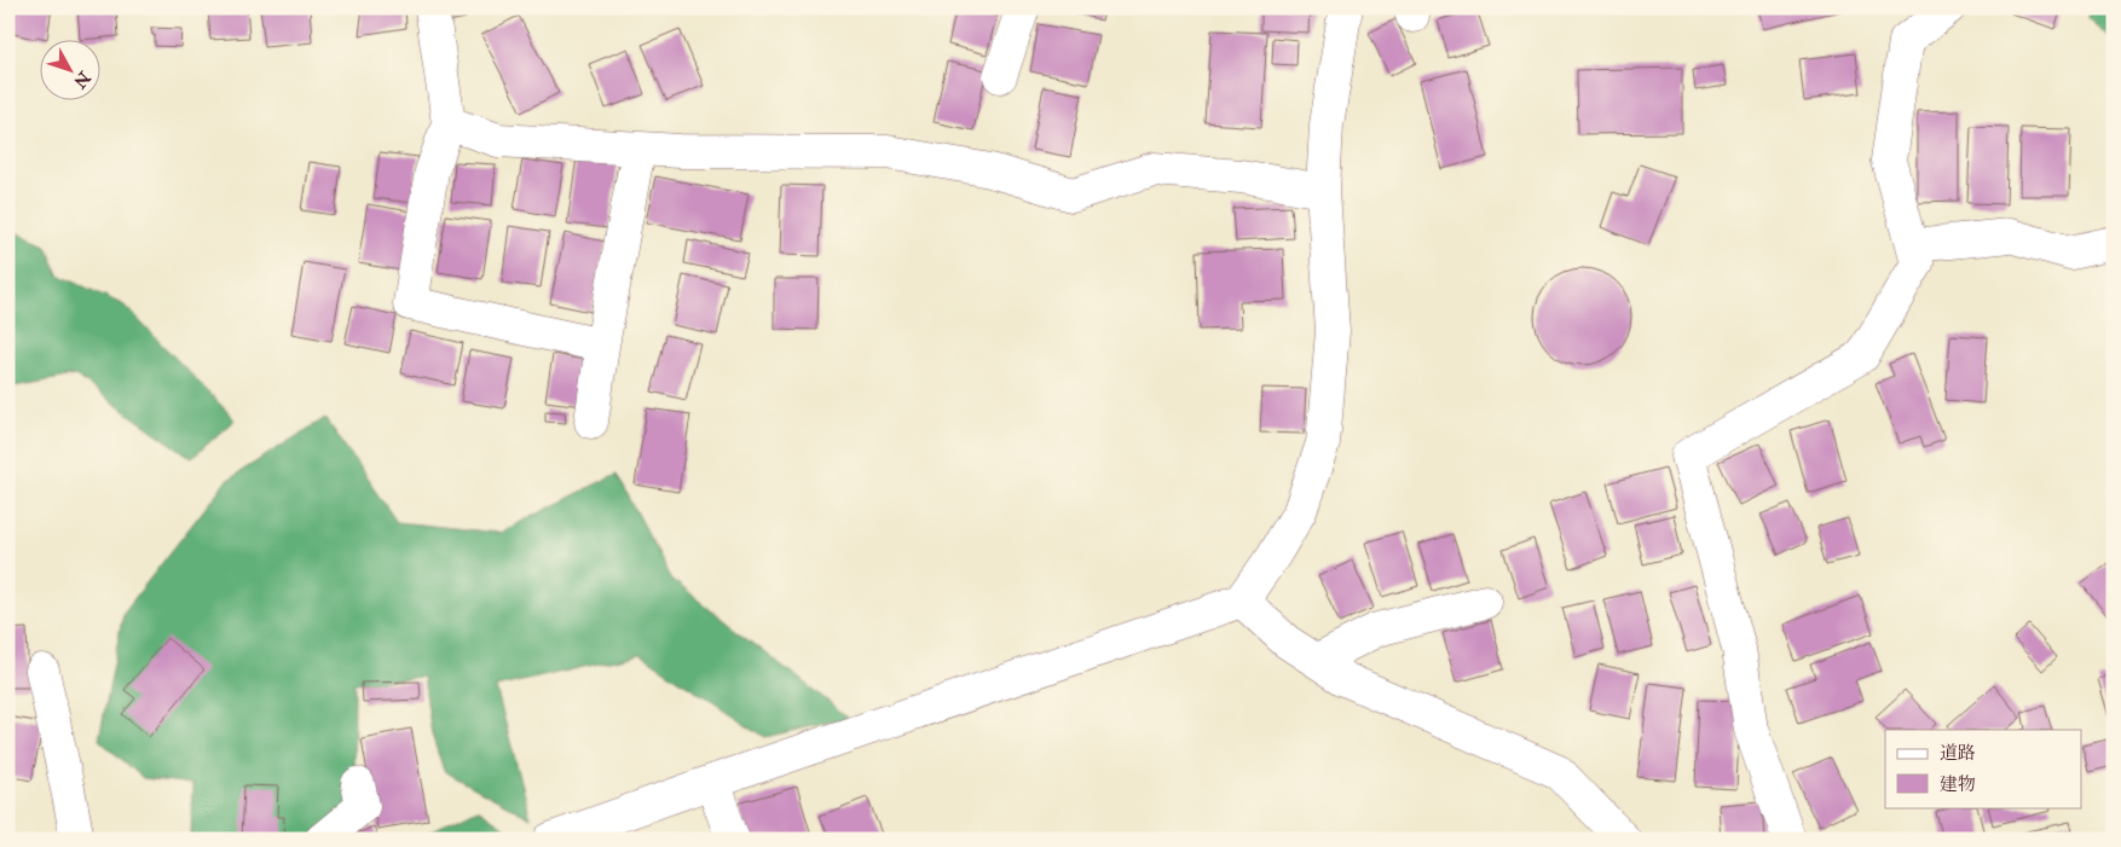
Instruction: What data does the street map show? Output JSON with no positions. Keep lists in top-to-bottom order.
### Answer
{
  "legend": ["道路", "建物"],
  "north": "bottom right"
}
